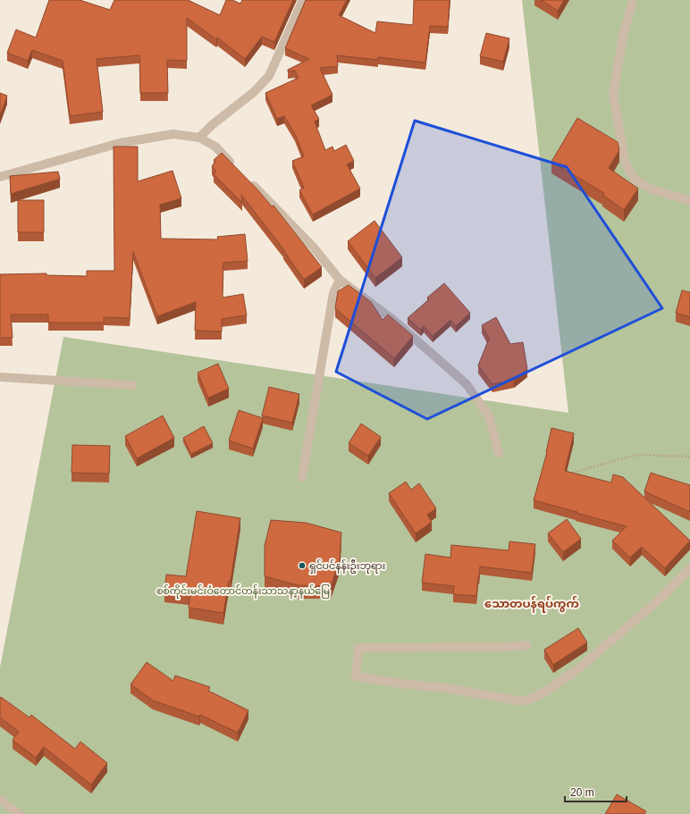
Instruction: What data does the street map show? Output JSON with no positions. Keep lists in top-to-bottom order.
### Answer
{
  "districts": ["သောတပန်ရပ်ကွက်"],
  "parks": ["စစ်ကိုင်းမင်းဝံတောင်တန်းသာသနာ့နယ်မြေ"],
  "places": ["ရှင်ပင်နန်းဦးဘုရား"],
  "scale_bar": "20 m"
}
